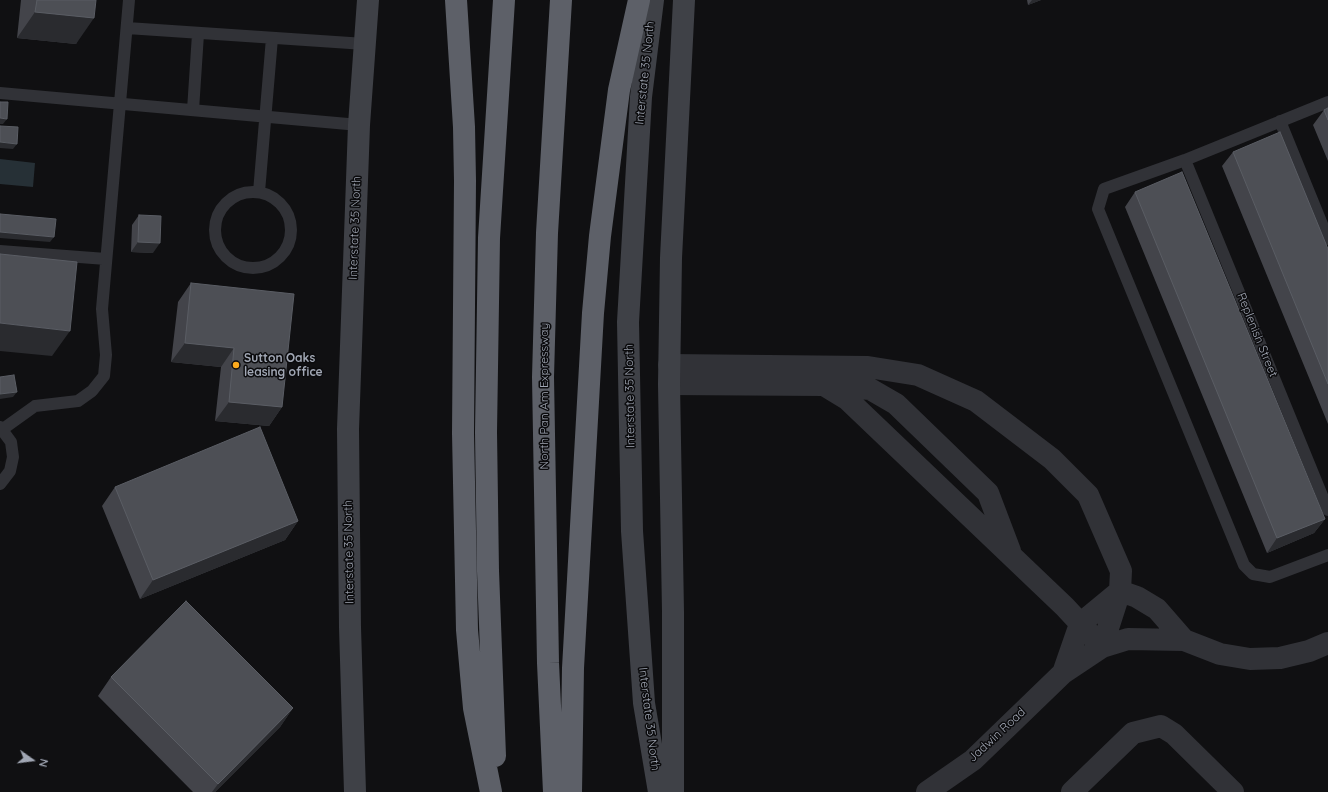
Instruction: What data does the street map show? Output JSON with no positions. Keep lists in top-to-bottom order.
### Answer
{
  "streets": {
    "highway": ["North Pan Am Expressway"],
    "main road": ["Interstate 35 North"],
    "street": ["Jadwin Road"],
    "lane": ["Replenish Street"]
  },
  "places": ["Sutton Oaks leasing office"],
  "north": "right"
}
